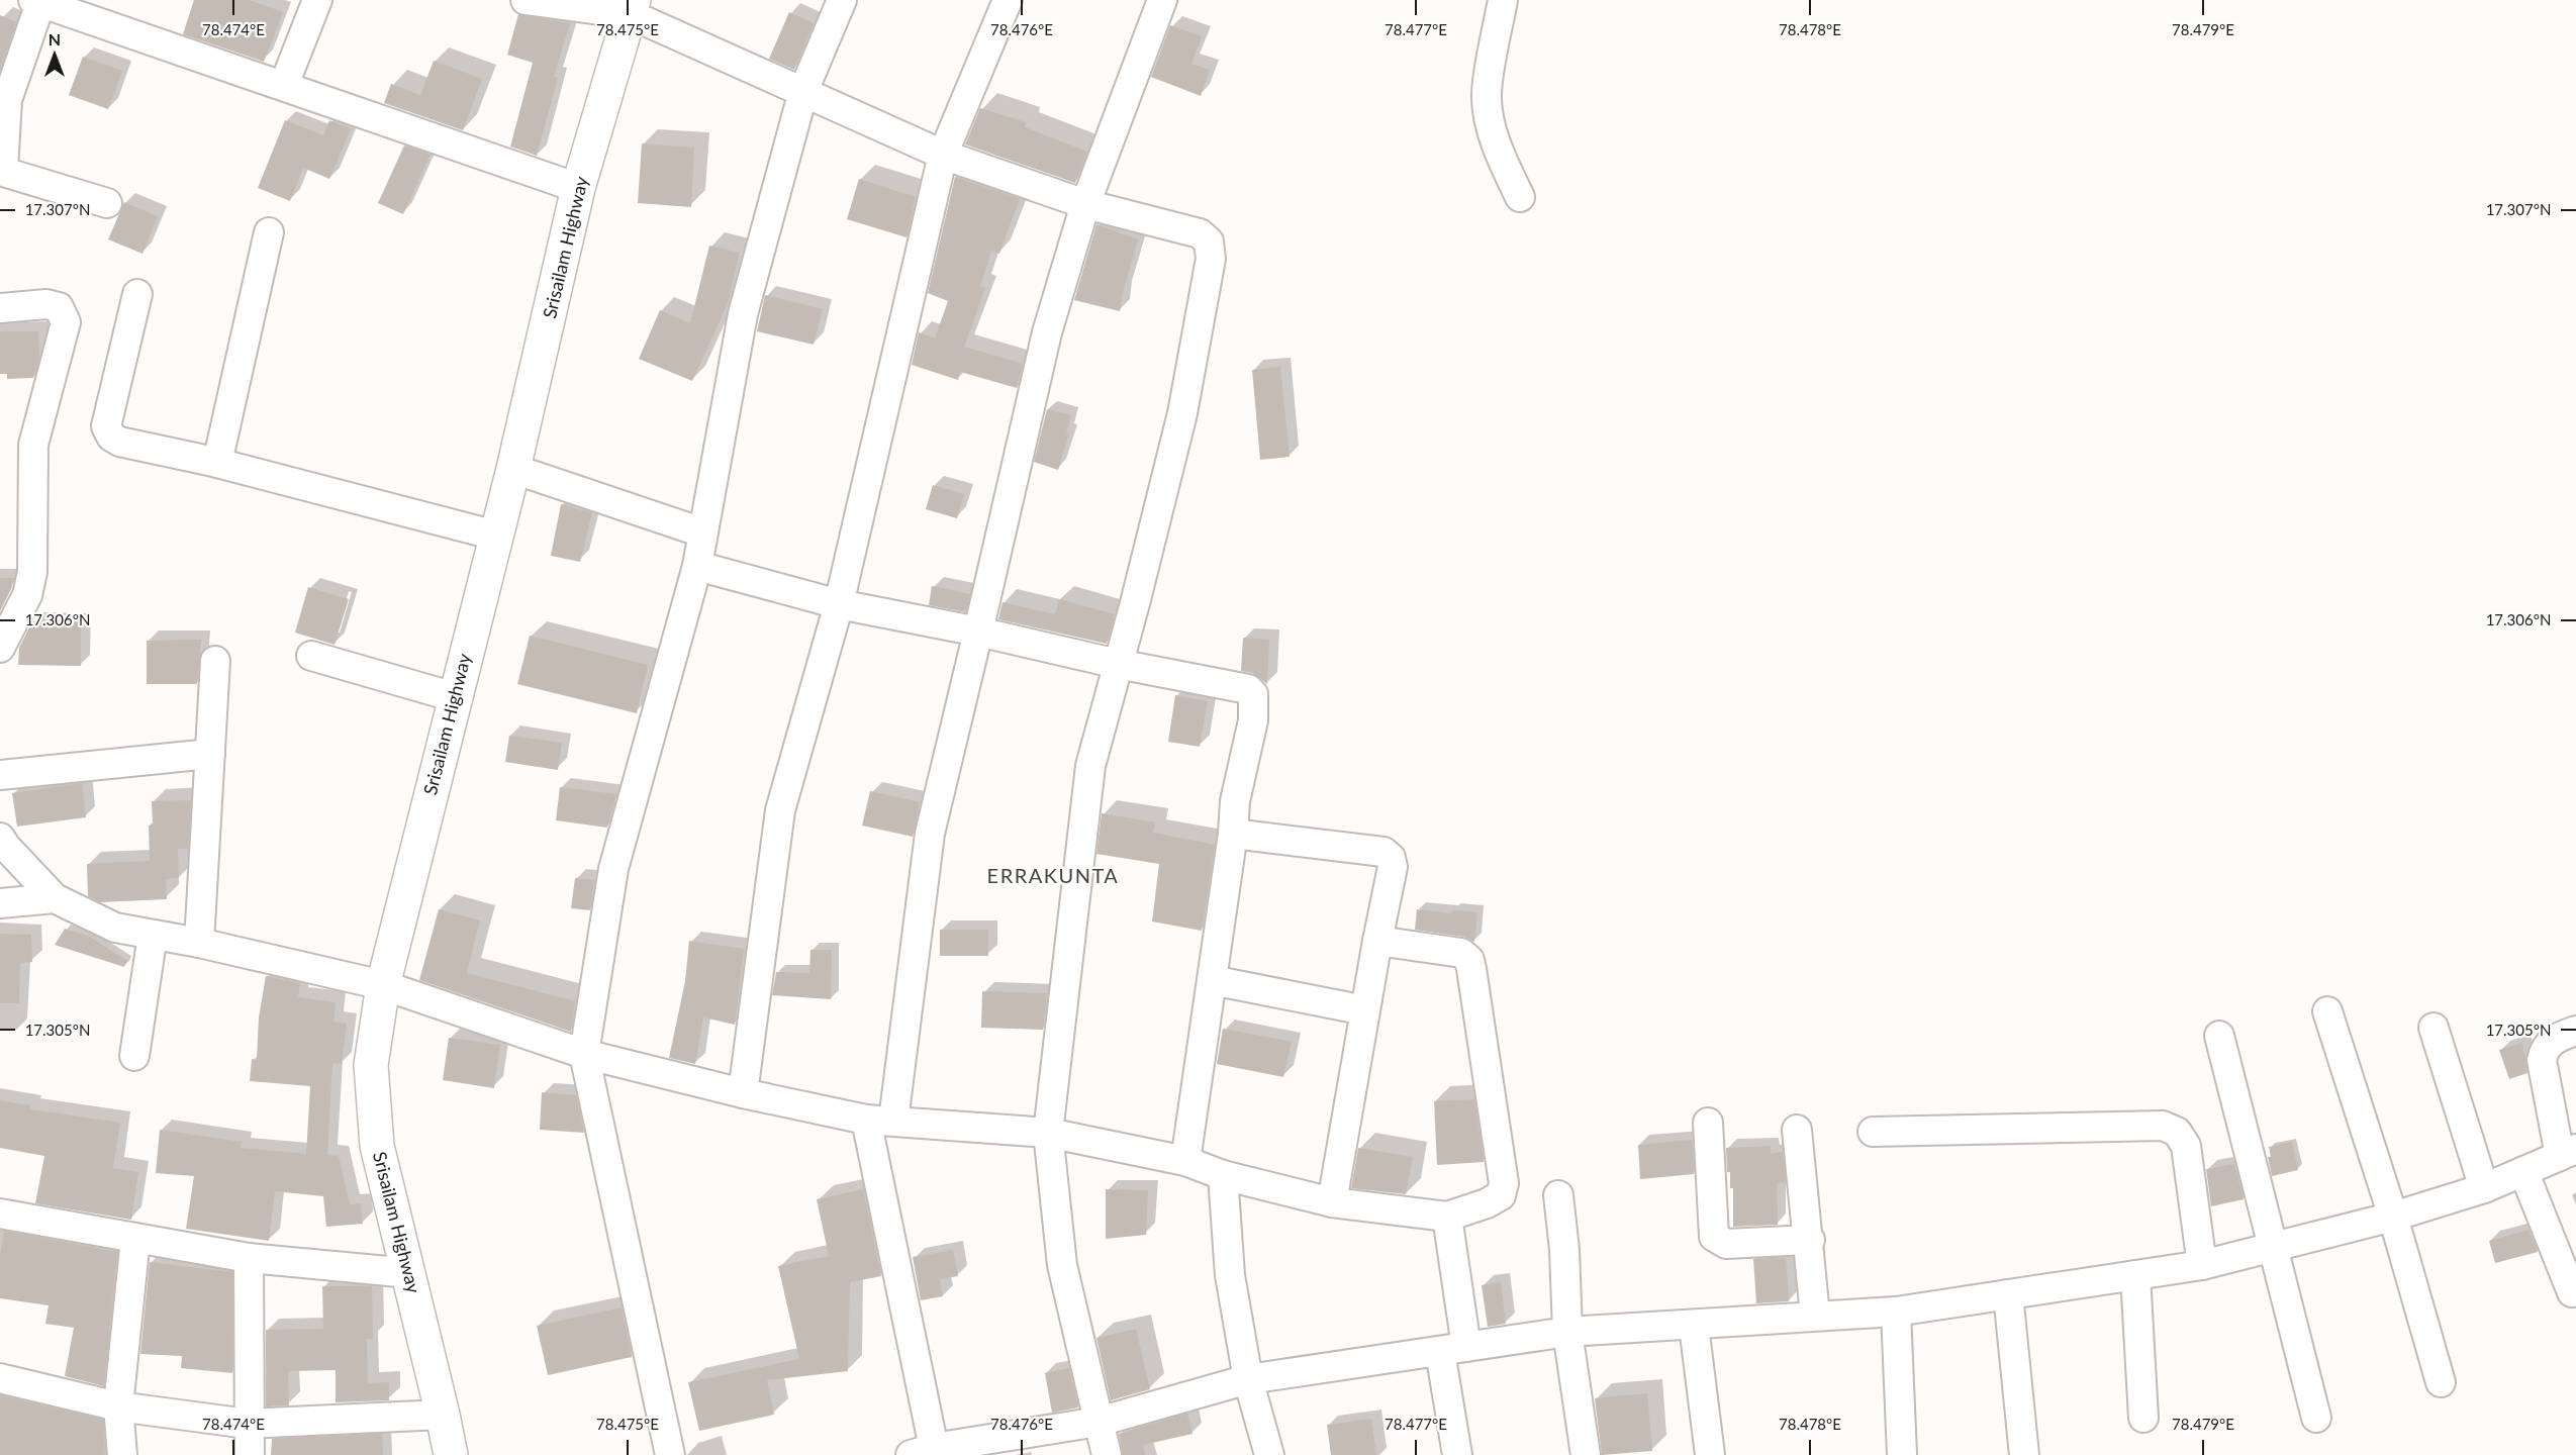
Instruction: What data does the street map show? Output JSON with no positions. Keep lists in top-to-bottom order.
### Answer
{
  "streets": {
    "highway": ["Srisailam Highway"]
  },
  "districts": ["ERRAKUNTA"],
  "north": "top",
  "coordinates": [
    "78.474°E",
    "78.475°E",
    "78.476°E",
    "78.477°E",
    "78.478°E",
    "78.479°E",
    "17.307°N",
    "17.306°N",
    "17.305°N"
  ]
}
